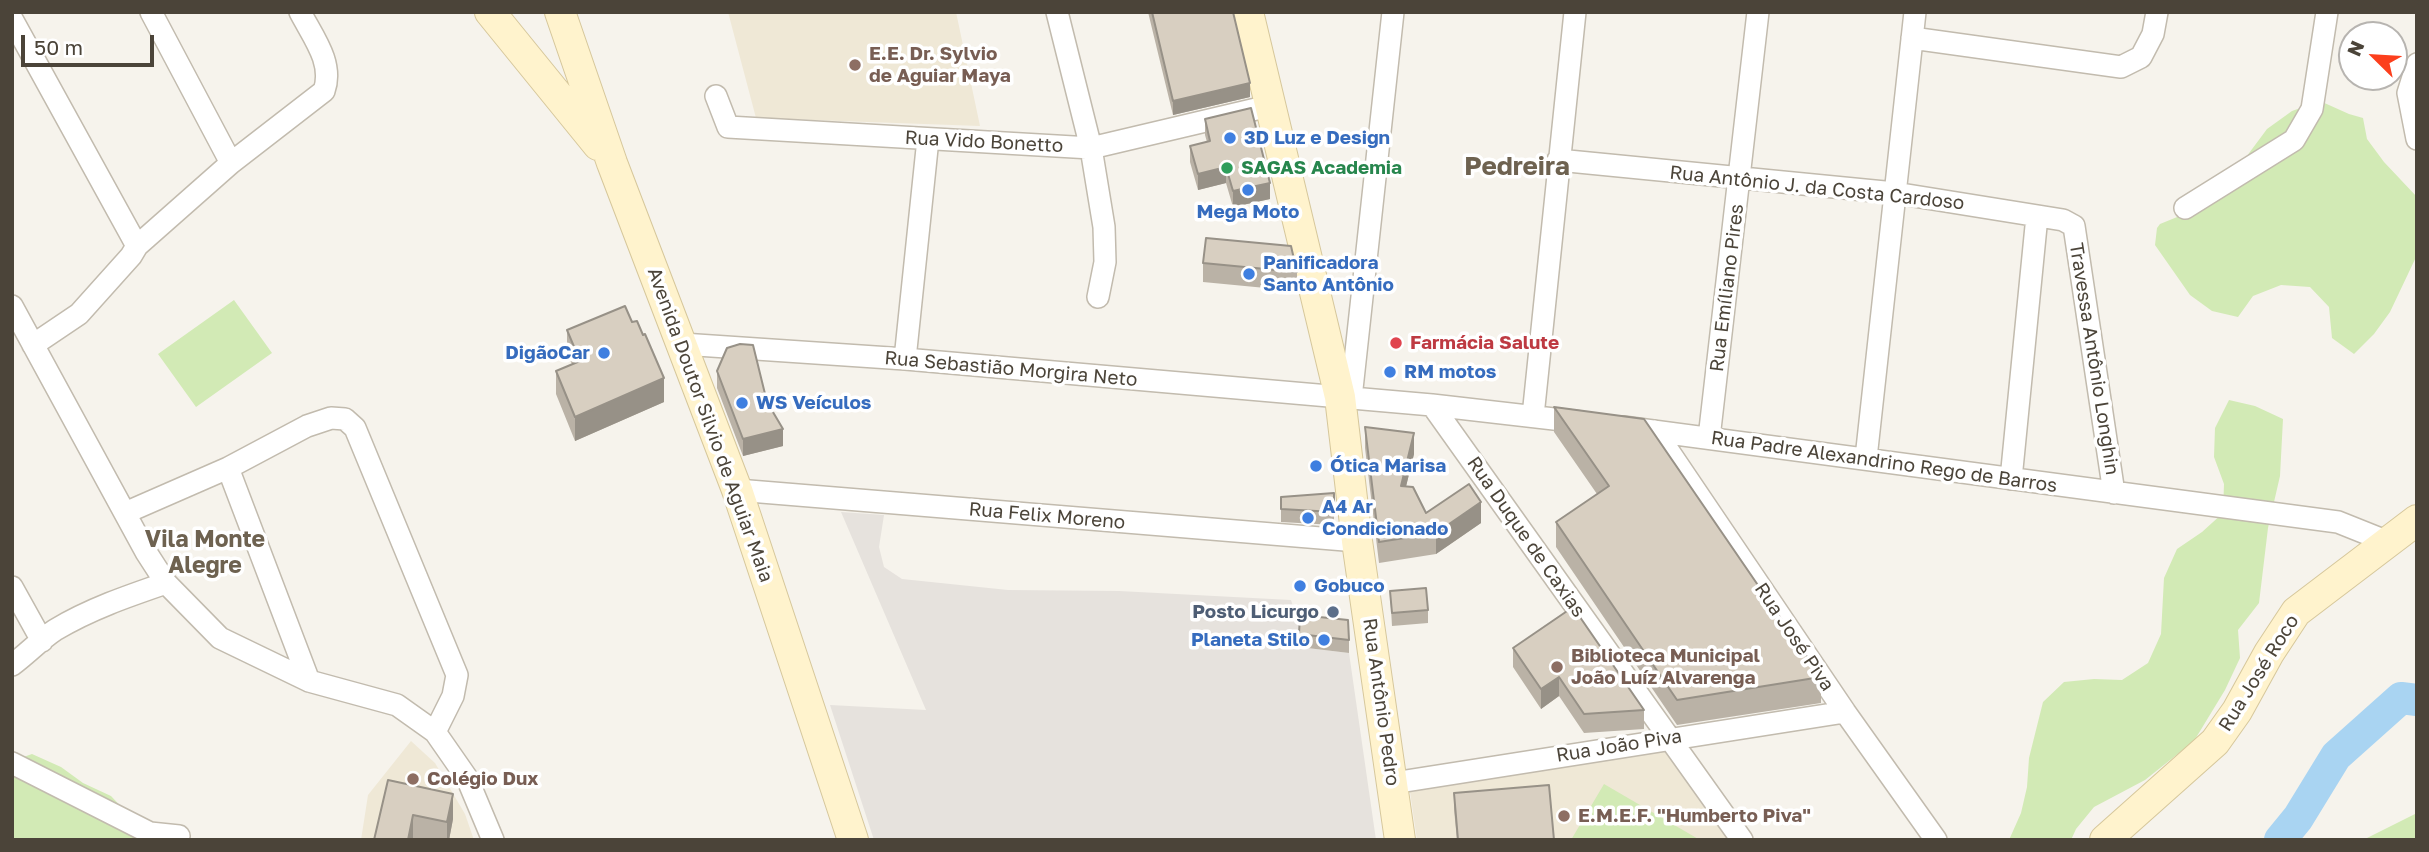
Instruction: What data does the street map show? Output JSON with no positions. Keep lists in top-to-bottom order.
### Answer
{
  "streets": {
    "main road": ["Avenida Doutor Silvio de Aguiar Maia", "Rua José Roco", "Rua Antônio Pedro"],
    "street": [
      "Rua Vido Bonetto",
      "Rua Antônio J. da Costa Cardoso",
      "Rua Emíliano Pires",
      "Travessa Antônio Longhin",
      "Rua Sebastião Morgira Neto",
      "Rua Padre Alexandrino Rego de Barros",
      "Rua Felix Moreno",
      "Rua Duque de Caxias",
      "Rua José Piva",
      "Rua João Piva"
    ]
  },
  "crossings": [
    ["Rua Vido Bonetto", "Rua Antônio Pedro"],
    ["Rua Antônio J. da Costa Cardoso", "Rua Emíliano Pires"],
    ["Rua Antônio J. da Costa Cardoso", "Travessa Antônio Longhin"],
    ["Rua Emíliano Pires", "Rua Padre Alexandrino Rego de Barros"],
    ["Travessa Antônio Longhin", "Rua Padre Alexandrino Rego de Barros"],
    ["Rua Sebastião Morgira Neto", "Avenida Doutor Silvio de Aguiar Maia"],
    ["Rua Sebastião Morgira Neto", "Rua Padre Alexandrino Rego de Barros"],
    ["Rua Sebastião Morgira Neto", "Rua Antônio Pedro"],
    ["Avenida Doutor Silvio de Aguiar Maia", "Rua Felix Moreno"],
    ["Rua Padre Alexandrino Rego de Barros", "Rua Duque de Caxias"],
    ["Rua Padre Alexandrino Rego de Barros", "Rua José Piva"],
    ["Rua Padre Alexandrino Rego de Barros", "Rua José Roco"],
    ["Rua Padre Alexandrino Rego de Barros", "Rua Antônio Pedro"],
    ["Rua Felix Moreno", "Rua Antônio Pedro"],
    ["Rua Duque de Caxias", "Rua João Piva"],
    ["Rua José Piva", "Rua João Piva"],
    ["Rua Antônio Pedro", "Rua João Piva"]
  ],
  "districts": ["Pedreira", "Vila Monte Alegre"],
  "places": [
    "E.E. Dr. Sylvio de Aguiar Maya",
    "3D Luz e Design",
    "SAGAS Academia",
    "Mega Moto",
    "Panificadora Santo Antônio",
    "Farmácia Salute",
    "DigãoCar",
    "RM motos",
    "WS Veículos",
    "Ótica Marisa",
    "A4 Ar Condicionado",
    "Gobuco",
    "Posto Licurgo",
    "Planeta Stilo",
    "Biblioteca Municipal João Luíz Alvarenga",
    "Colégio Dux",
    "E.M.E.F. \"Humberto Piva\""
  ],
  "scale_bar": "50 m",
  "north": "top left"
}
